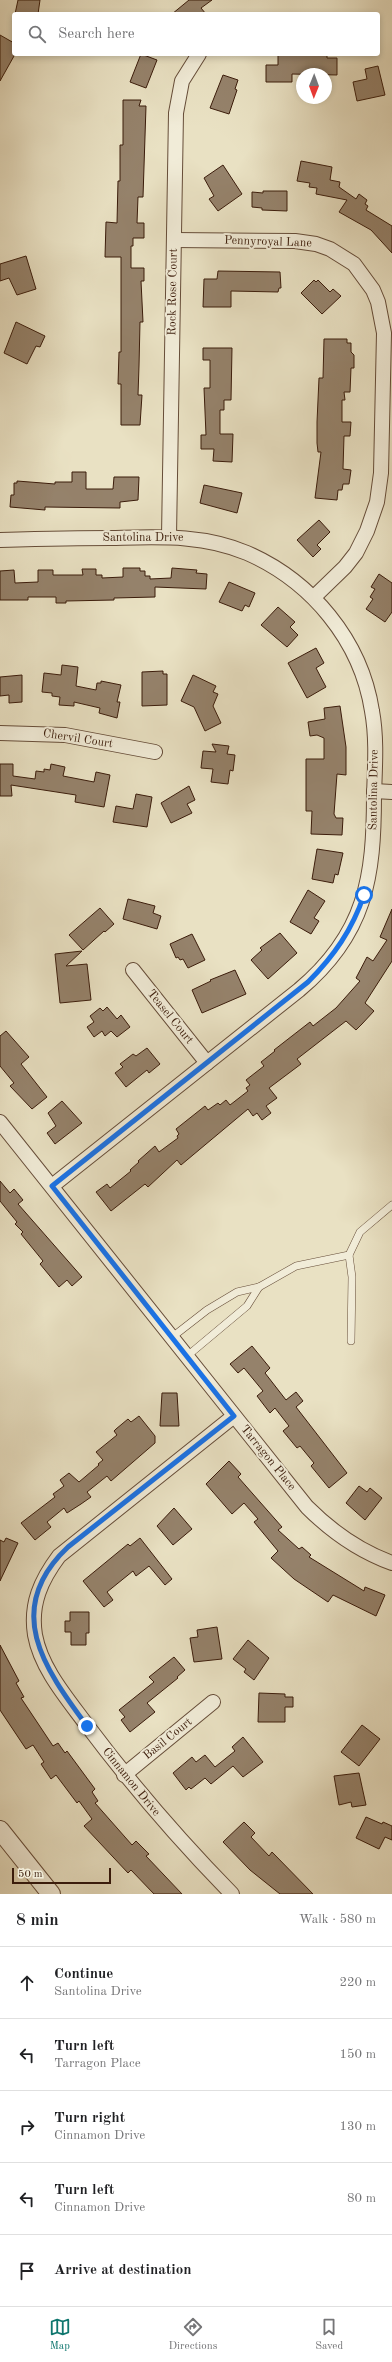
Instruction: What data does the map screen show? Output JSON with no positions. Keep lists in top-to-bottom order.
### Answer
{
  "streets": {
    "street": [
      "Pennyroyal Lane",
      "Rock Rose Court",
      "Santolina Drive",
      "Chervil Court",
      "Teasel Court",
      "Tarragon Place",
      "Basil Court",
      "Cinnamon Drive"
    ]
  },
  "crossings": [
    ["Pennyroyal Lane", "Rock Rose Court"],
    ["Pennyroyal Lane", "Santolina Drive"],
    ["Rock Rose Court", "Santolina Drive"],
    ["Santolina Drive", "Teasel Court"],
    ["Santolina Drive", "Tarragon Place"],
    ["Tarragon Place", "Cinnamon Drive"],
    ["Basil Court", "Cinnamon Drive"]
  ],
  "scale_bar": "50 m",
  "north": "bottom",
  "page": {
    "search": "Search here",
    "scale": "50 m",
    "heading": ["8 min", "Walk · 580 m"],
    "list": [
      ["Continue", "Santolina Drive", "220 m"],
      ["Turn left", "Tarragon Place", "150 m"],
      ["Turn right", "Cinnamon Drive", "130 m"],
      ["Turn left", "Cinnamon Drive", "80 m"],
      "Arrive at destination"
    ],
    "nav": ["Map", "Directions", "Saved"]
  }
}
